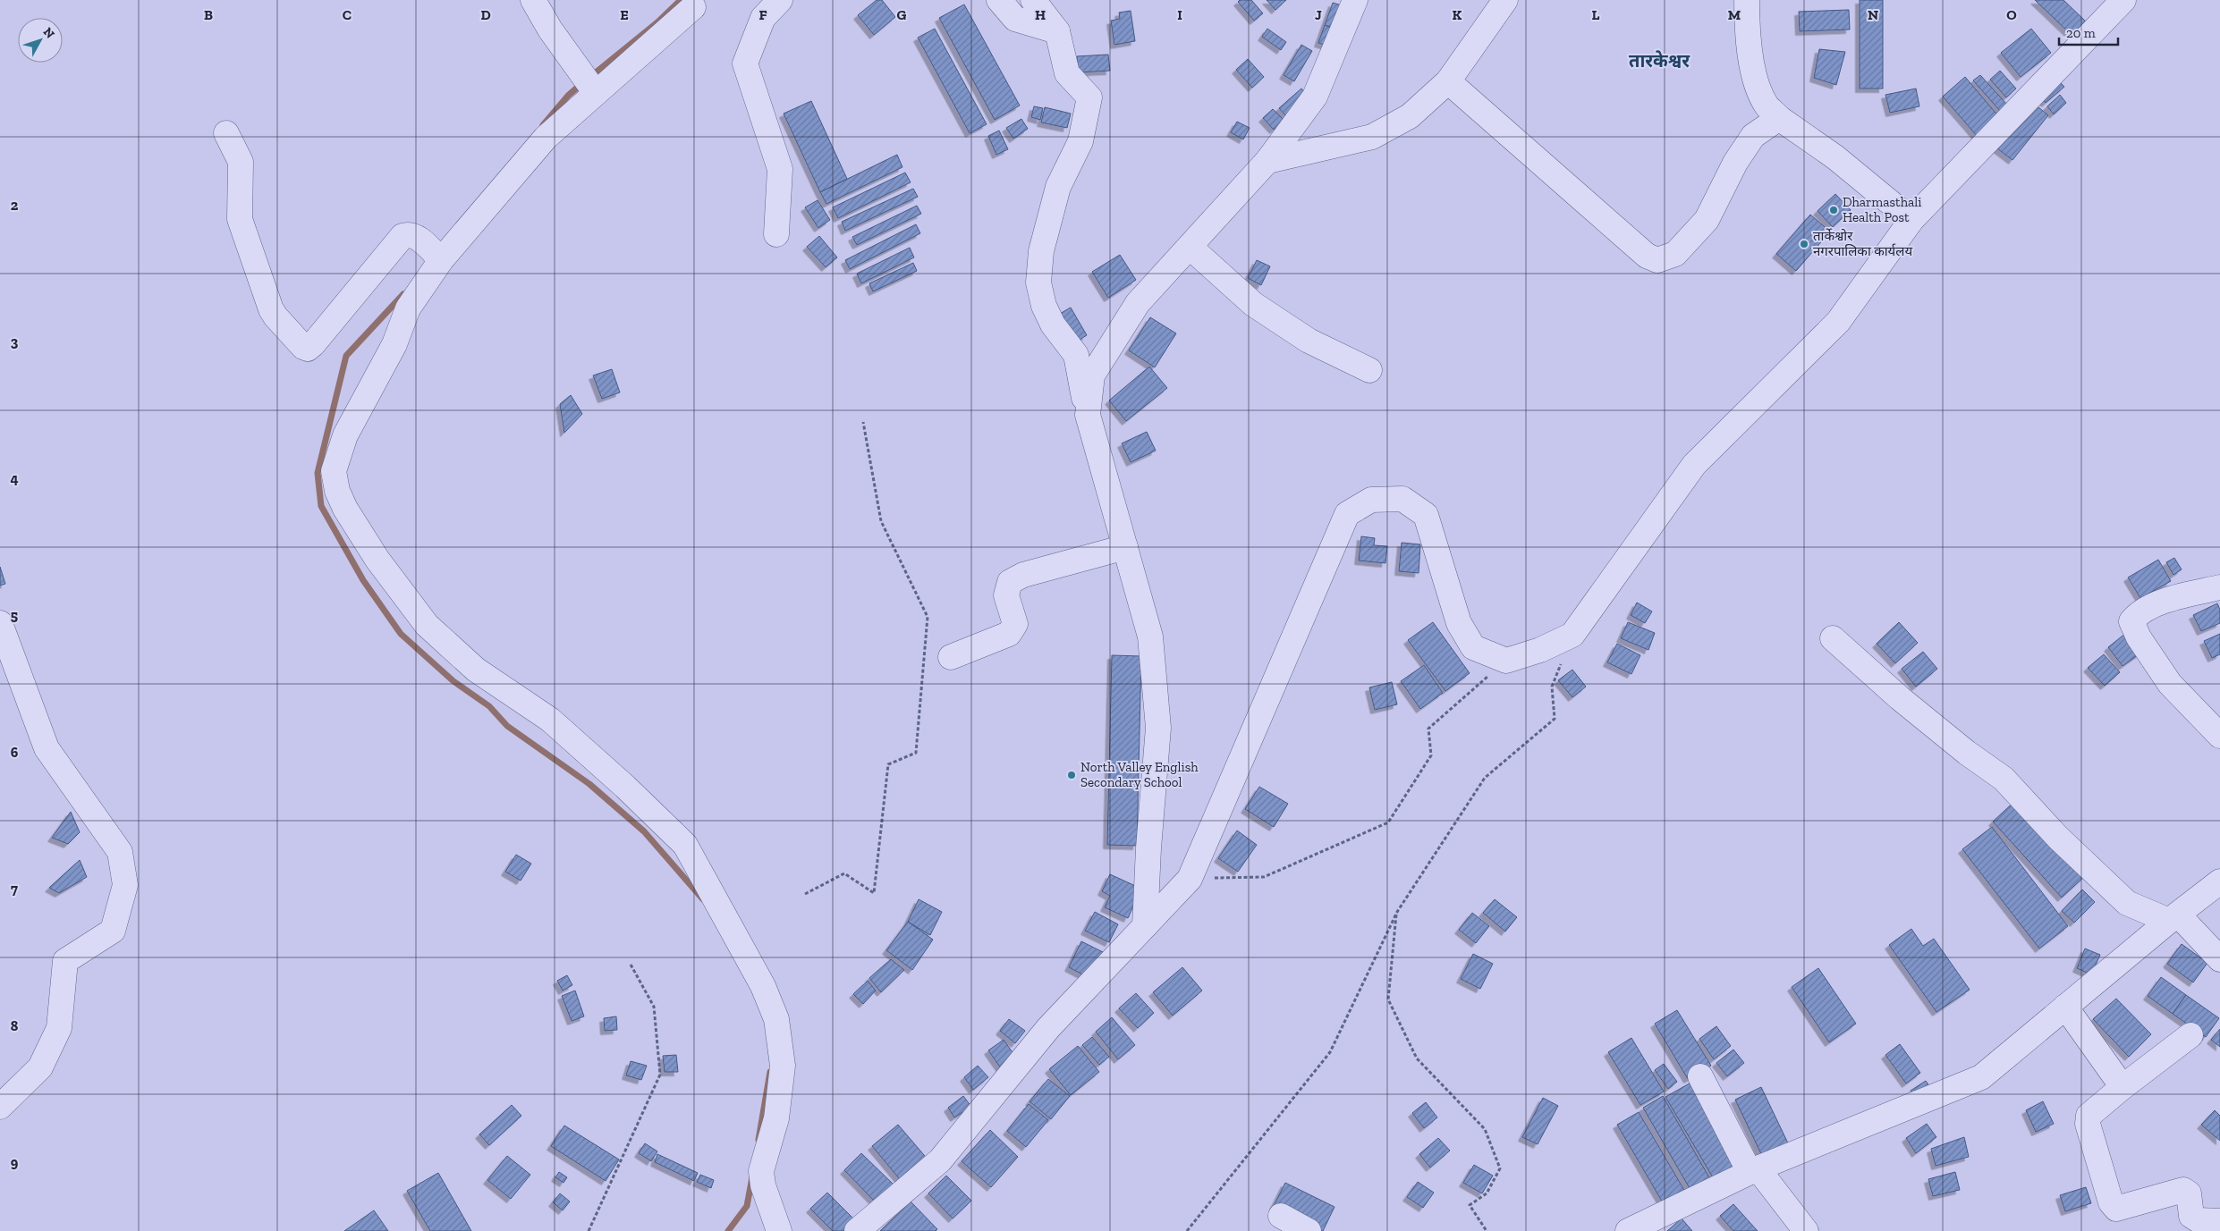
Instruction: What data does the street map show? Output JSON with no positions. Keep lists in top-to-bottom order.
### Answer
{
  "districts": ["तारकेश्वर"],
  "places": ["Dharmasthali Health Post", "तार्केश्वोर नगरपालिका कार्यलय", "North Valley English Secondary School"],
  "scale_bar": "20 m",
  "north": "top right",
  "grid": {
    "columns": [
      "B",
      "C",
      "D",
      "E",
      "F",
      "G",
      "H",
      "I",
      "J",
      "K",
      "L",
      "M",
      "N",
      "O"
    ],
    "rows": [
      "2",
      "3",
      "4",
      "5",
      "6",
      "7",
      "8",
      "9"
    ]
  }
}
